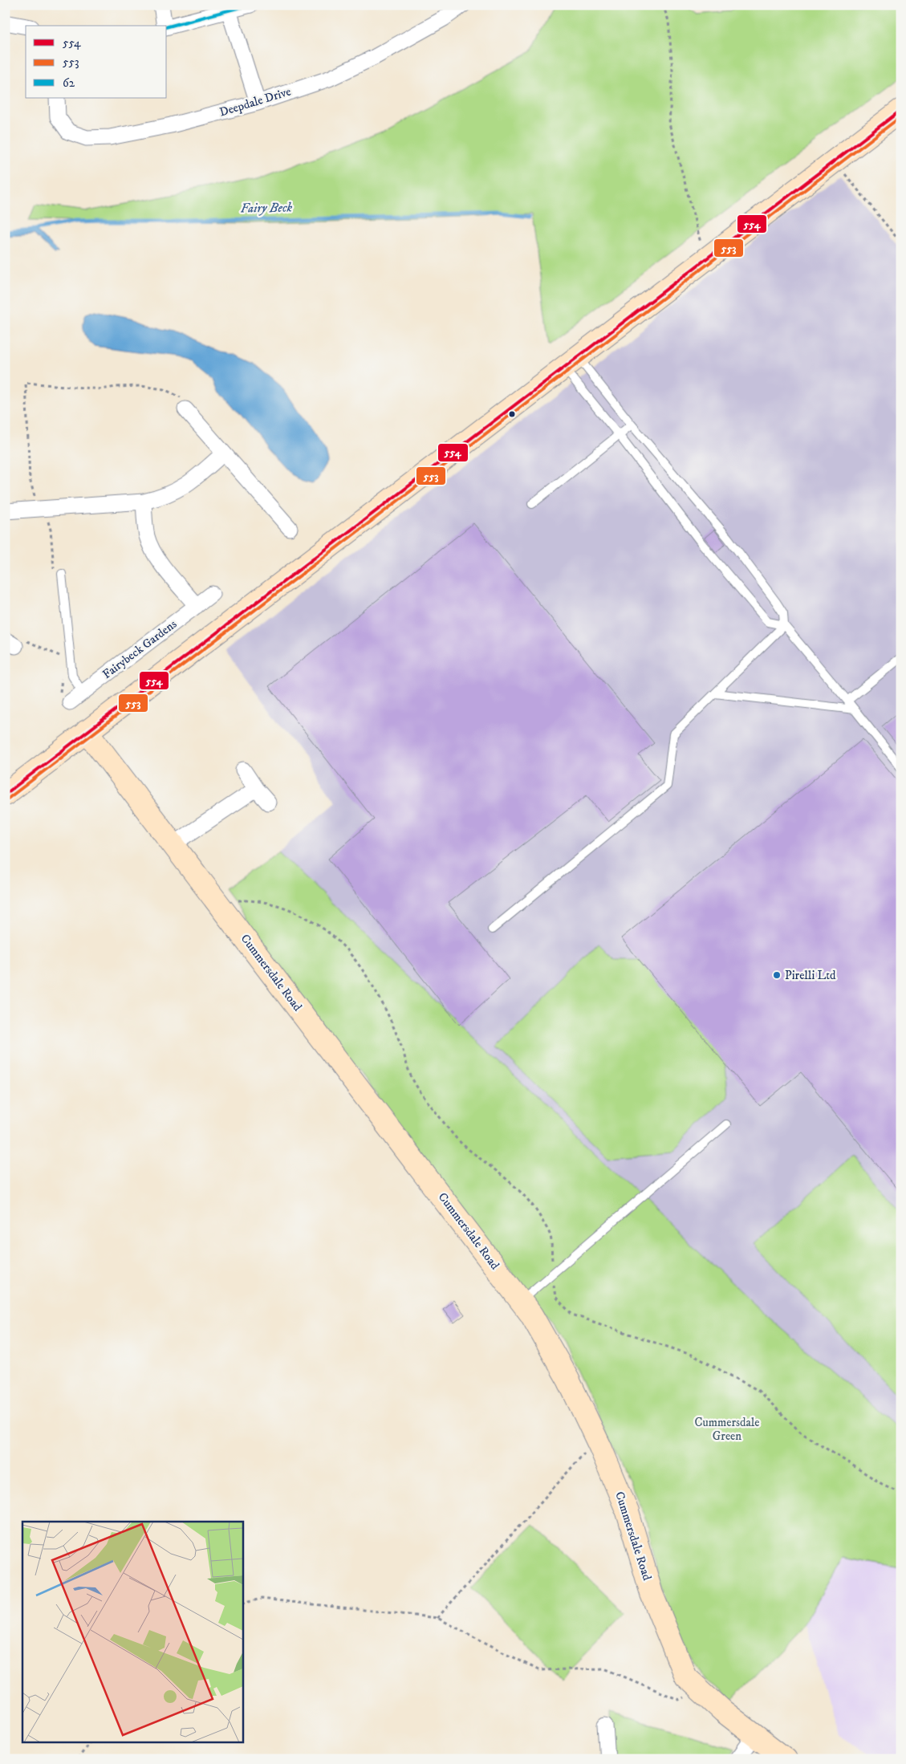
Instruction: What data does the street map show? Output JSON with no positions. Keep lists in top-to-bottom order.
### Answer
{
  "streets": {
    "street": ["Deepdale Drive", "Fairybeck Gardens", "Cummersdale Road"]
  },
  "water": ["Fairy Beck"],
  "parks": ["Cummersdale Green"],
  "places": ["Pirelli Ltd"],
  "lines": ["transit line 62", "transit line 554", "transit line 553"],
  "legend": ["554", "553", "62"]
}
